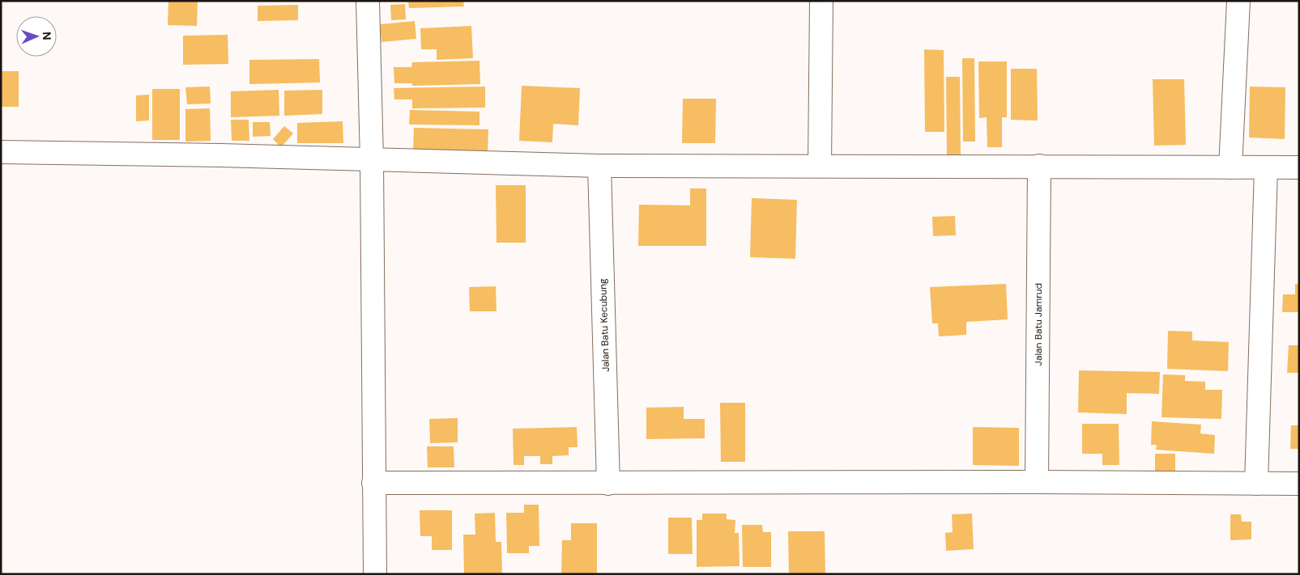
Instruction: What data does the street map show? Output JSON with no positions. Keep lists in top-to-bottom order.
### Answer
{
  "streets": {
    "street": ["Jalan Batu Jamrud", "Jalan Batu Kecubung"]
  },
  "north": "right"
}
